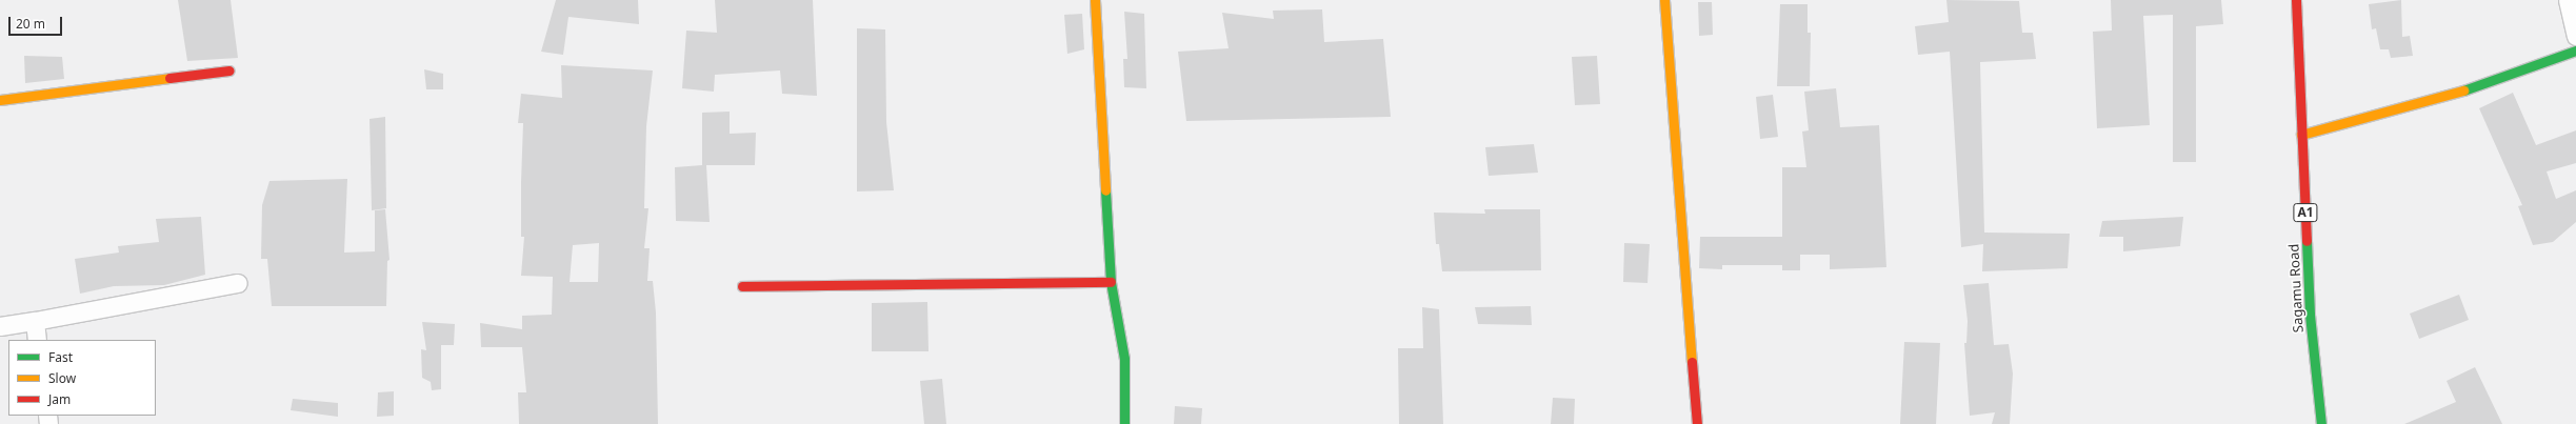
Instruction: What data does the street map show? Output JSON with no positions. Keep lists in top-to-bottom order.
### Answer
{
  "streets": {
    "main road": ["A1", "Sagamu Road"]
  },
  "legend": ["Fast", "Slow", "Jam"],
  "scale_bar": "20 m"
}
